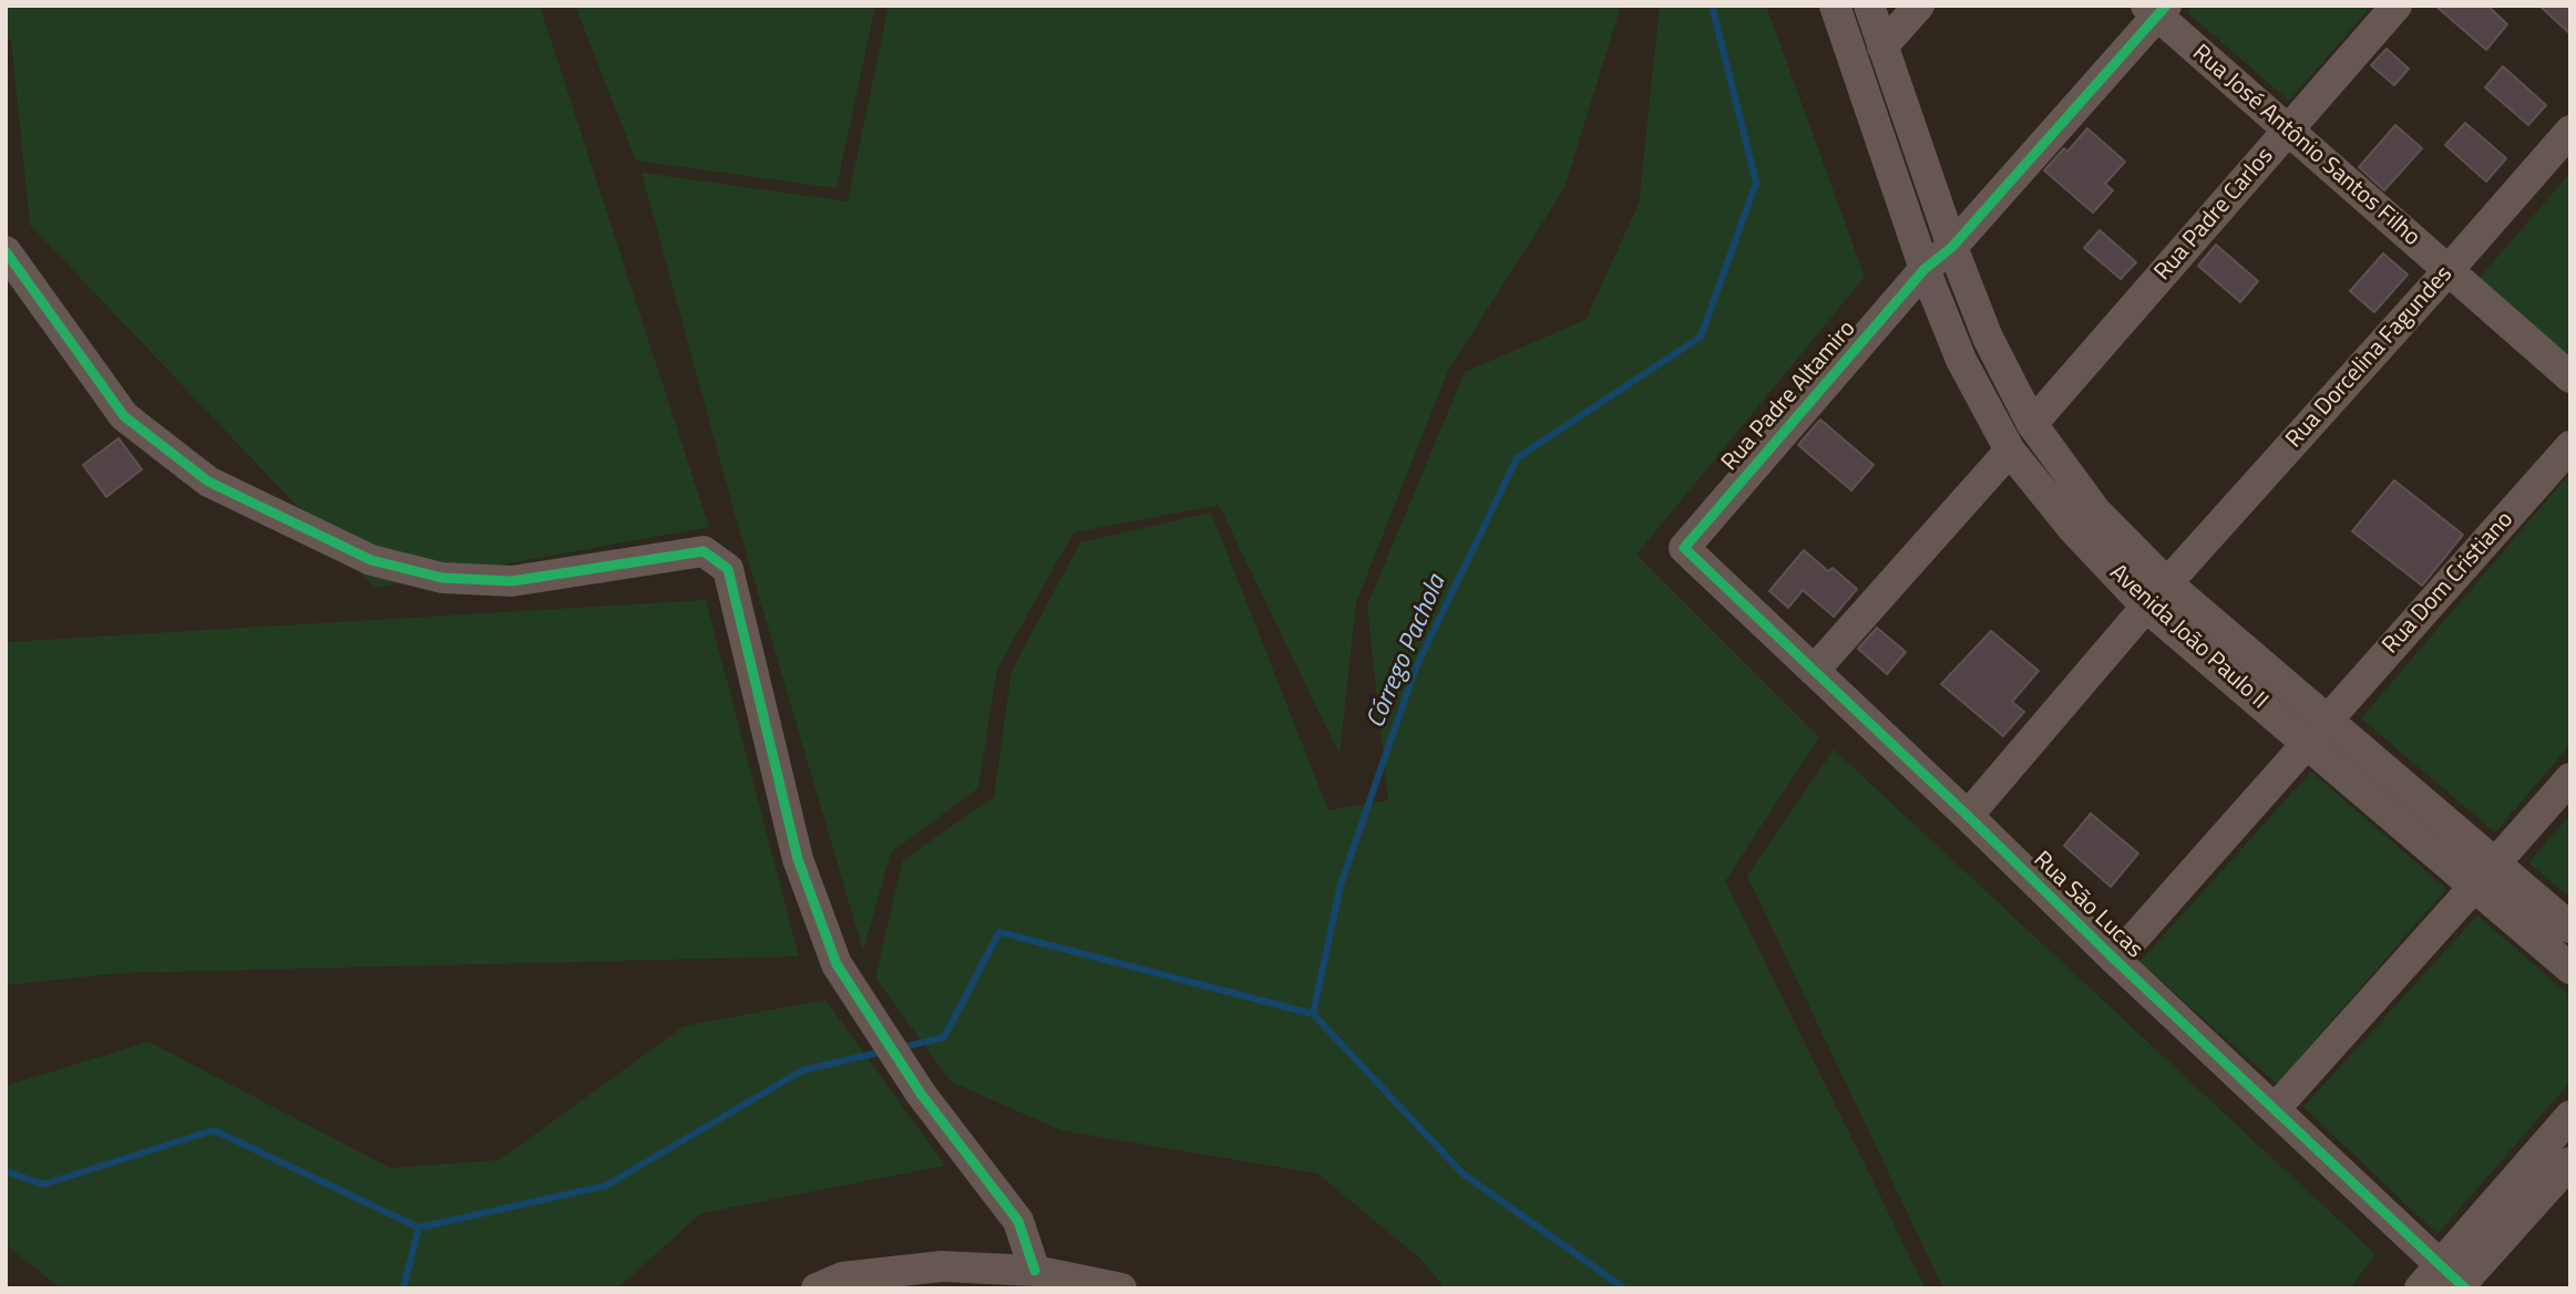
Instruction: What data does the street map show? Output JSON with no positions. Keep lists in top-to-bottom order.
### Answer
{
  "streets": {
    "street": [
      "Rua José Antônio Santos Filho",
      "Rua Padre Carlos",
      "Rua Dorcelina Fagundes",
      "Rua Padre Altamiro",
      "Rua Dom Cristiano",
      "Avenida João Paulo II",
      "Rua São Lucas"
    ]
  },
  "crossings": [
    ["Rua José Antônio Santos Filho", "Rua Padre Carlos"],
    ["Rua José Antônio Santos Filho", "Rua Dorcelina Fagundes"],
    ["Rua Padre Carlos", "Avenida João Paulo II"],
    ["Rua Dorcelina Fagundes", "Avenida João Paulo II"],
    ["Rua Padre Altamiro", "Avenida João Paulo II"],
    ["Rua Padre Altamiro", "Rua São Lucas"],
    ["Rua Dom Cristiano", "Avenida João Paulo II"],
    ["Rua Dom Cristiano", "Rua São Lucas"]
  ],
  "water": ["Córrego Pachola"]
}
